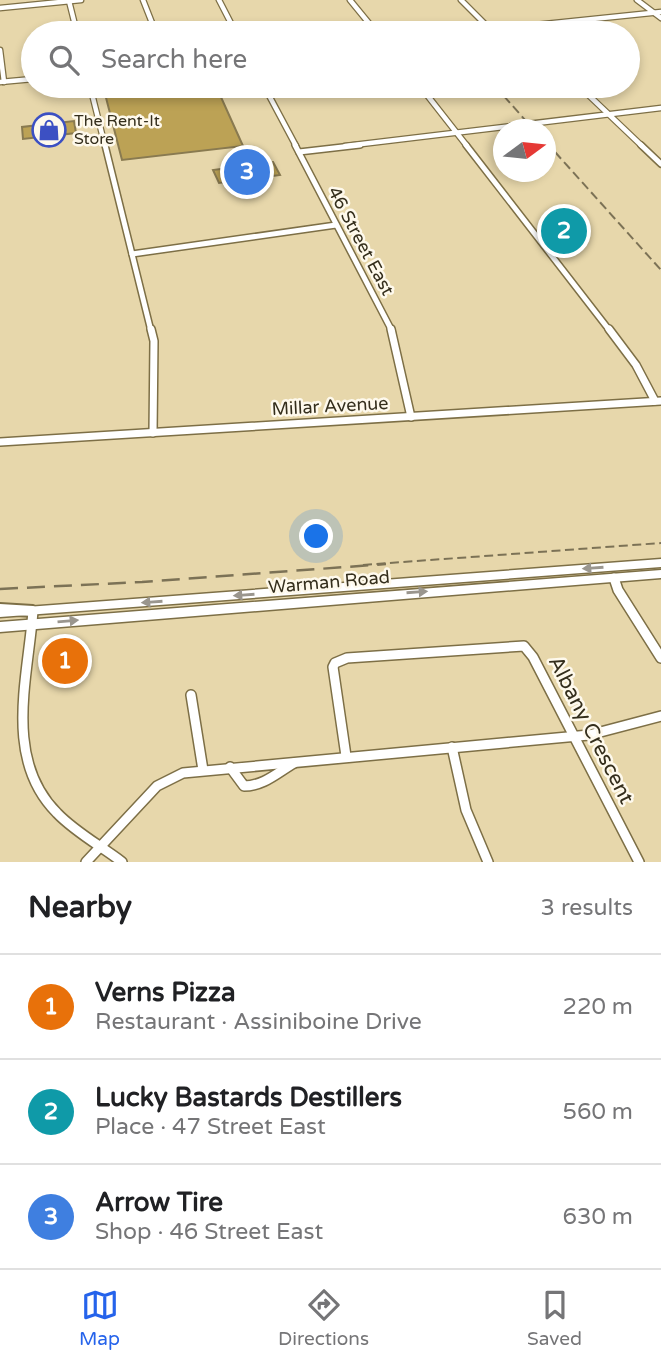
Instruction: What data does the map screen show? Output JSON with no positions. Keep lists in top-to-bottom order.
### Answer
{
  "streets": {
    "main road": ["Warman Road"],
    "street": ["46 Street East", "Millar Avenue", "Albany Crescent"]
  },
  "crossings": [
    ["46 Street East", "Millar Avenue"]
  ],
  "places": {
    "shop": ["The Rent-It Store"]
  },
  "north": "right",
  "page": {
    "search": "Search here",
    "pins": ["3", "2", "1"],
    "heading": ["Nearby", "3 results"],
    "list": [
      {
        "mark": "1",
        "name": "Verns Pizza",
        "note": "Restaurant · Assiniboine Drive",
        "value": "220 m"
      },
      {
        "mark": "2",
        "name": "Lucky Bastards Destillers",
        "note": "Place · 47 Street East",
        "value": "560 m"
      },
      {
        "mark": "3",
        "name": "Arrow Tire",
        "note": "Shop · 46 Street East",
        "value": "630 m"
      }
    ],
    "nav": ["Map", "Directions", "Saved"]
  }
}
